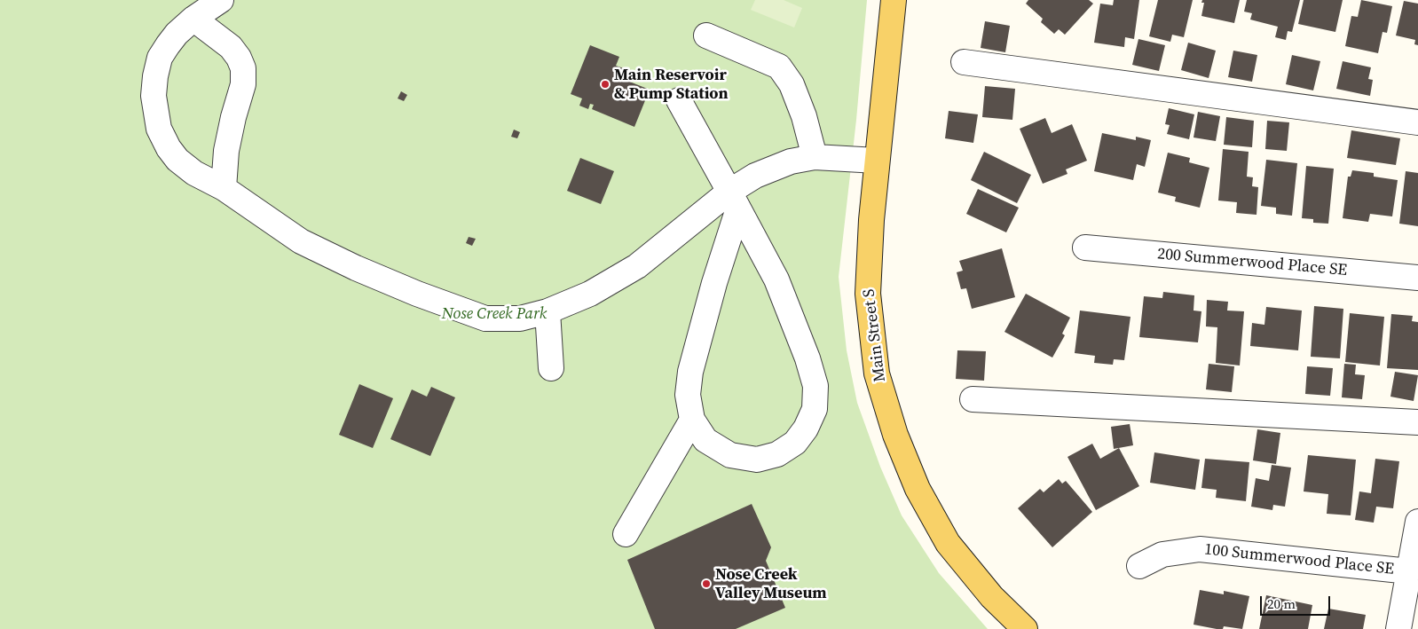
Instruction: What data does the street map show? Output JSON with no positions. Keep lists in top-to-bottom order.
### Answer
{
  "streets": {
    "main road": ["Main Street S"],
    "street": ["200 Summerwood Place SE", "100 Summerwood Place SE"]
  },
  "parks": ["Nose Creek Park"],
  "places": ["Main Reservoir & Pump Station", "Nose Creek Valley Museum"],
  "scale_bar": "20 m"
}
